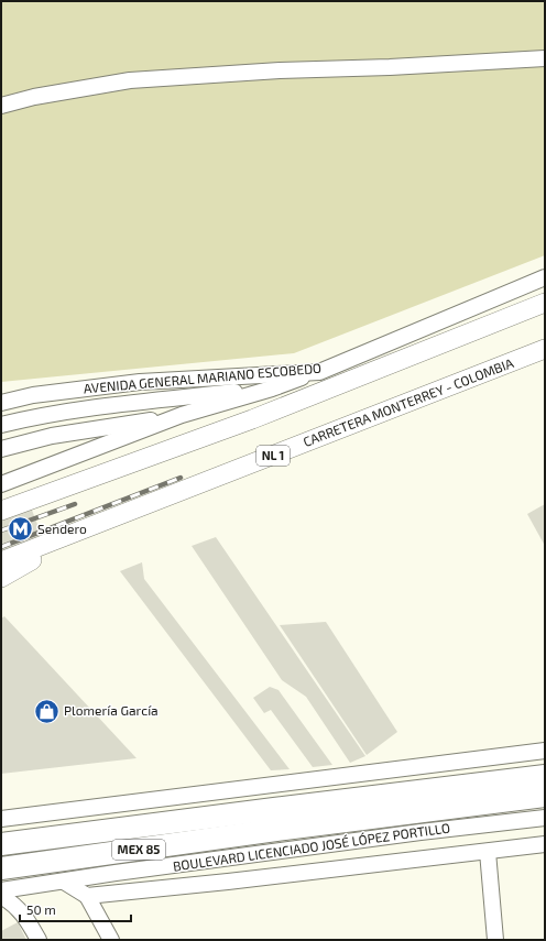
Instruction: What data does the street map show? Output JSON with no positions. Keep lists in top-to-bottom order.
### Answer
{
  "streets": {
    "highway": ["BOULEVARD LICENCIADO JOSÉ LÓPEZ PORTILLO", "MEX 85"],
    "main road": ["CARRETERA MONTERREY - COLOMBIA", "NL 1"],
    "street": ["AVENIDA GENERAL MARIANO ESCOBEDO"]
  },
  "crossings": [
    ["CARRETERA MONTERREY - COLOMBIA", "NL 1"],
    ["BOULEVARD LICENCIADO JOSÉ LÓPEZ PORTILLO", "MEX 85"]
  ],
  "places": {
    "metro station": ["Sendero"],
    "shop": ["Plomería García"]
  },
  "scale_bar": "50 m"
}
